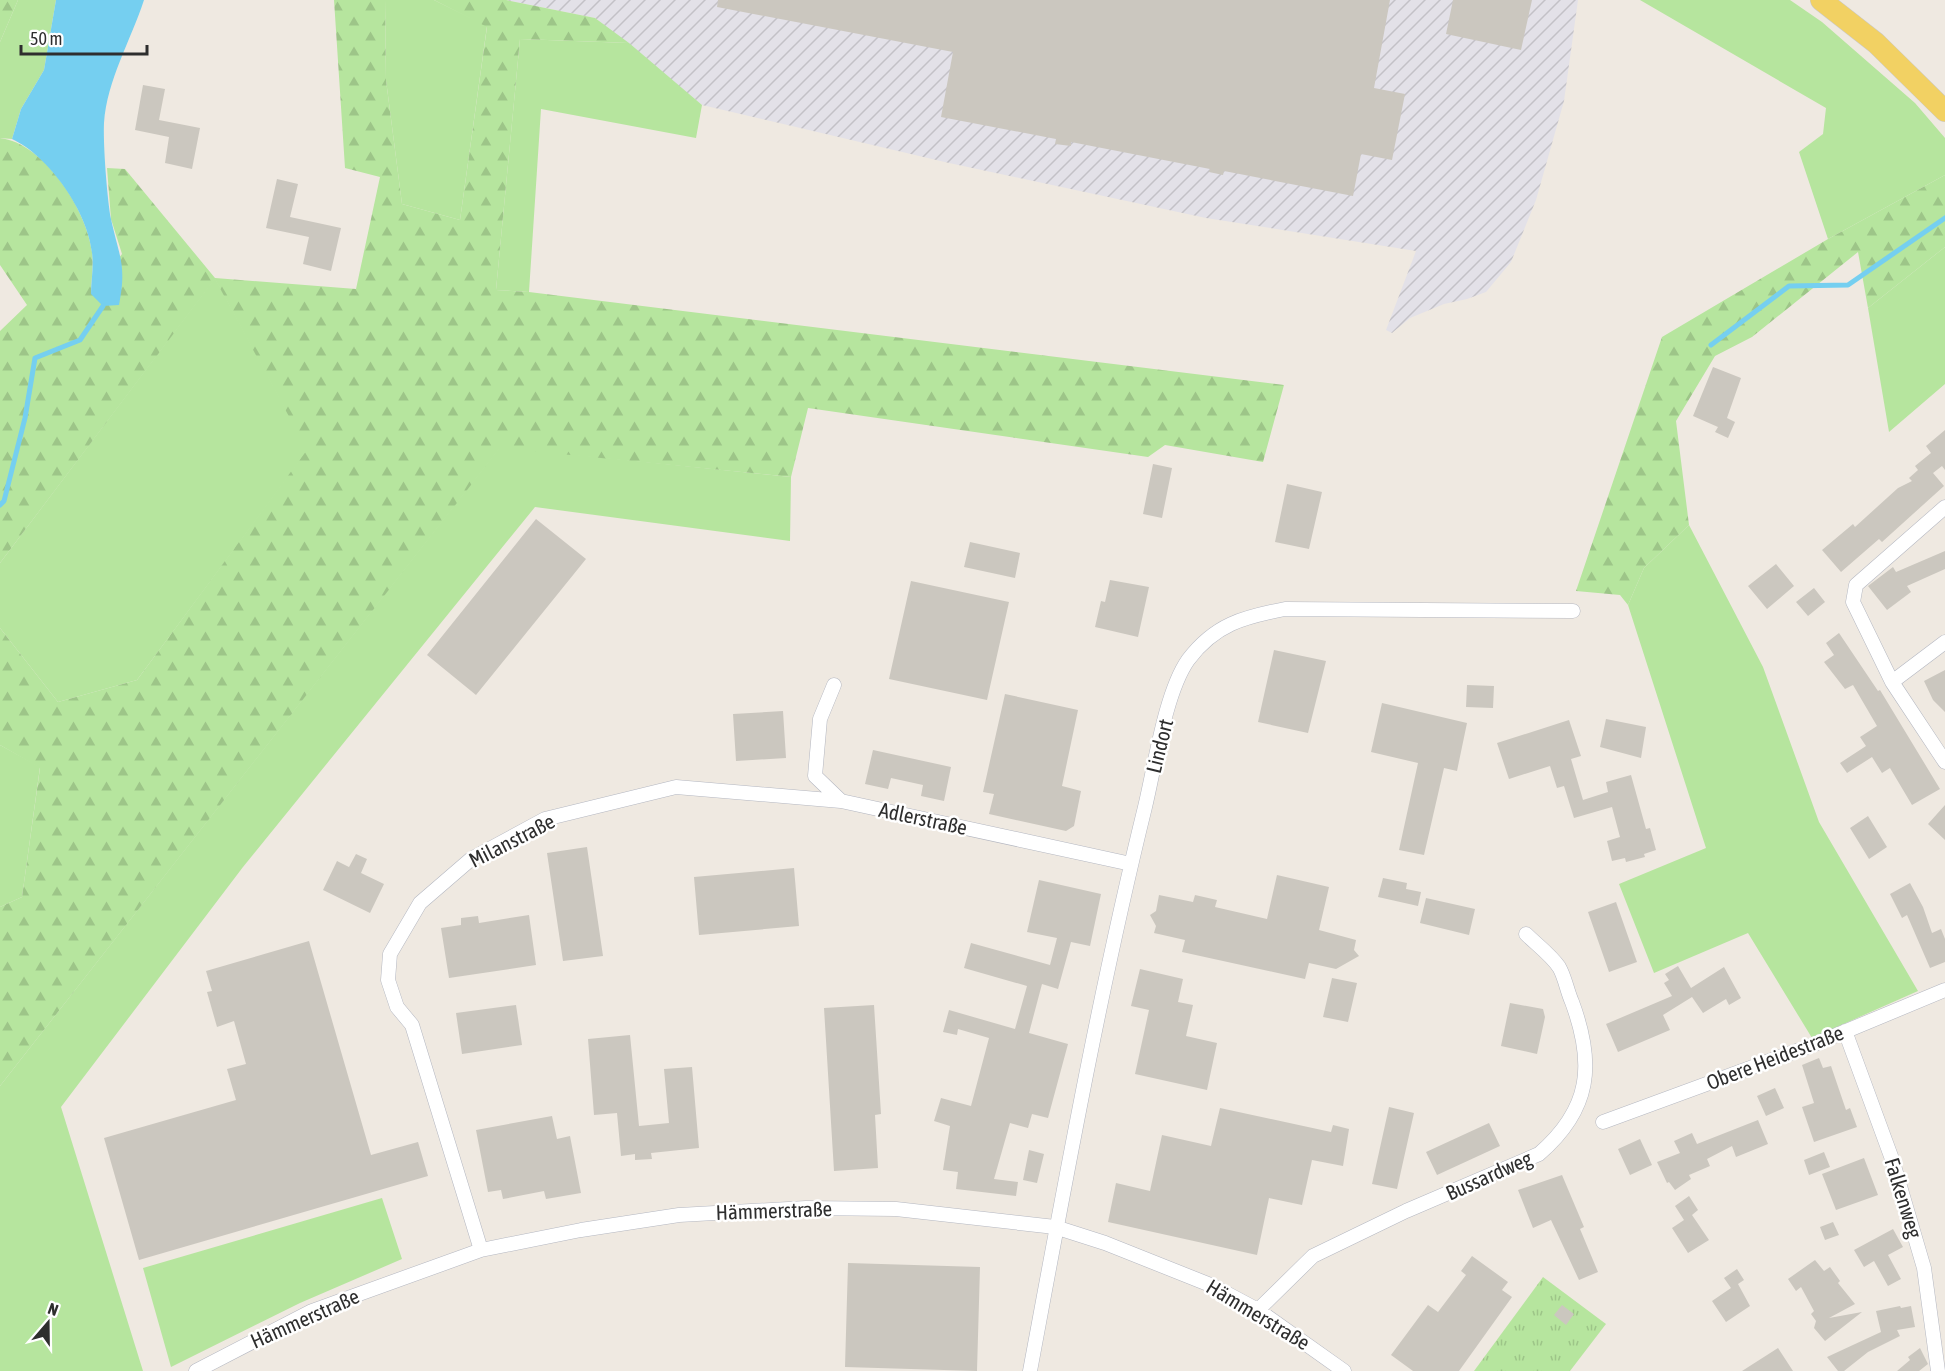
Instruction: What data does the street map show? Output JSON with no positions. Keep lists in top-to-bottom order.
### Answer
{
  "streets": {
    "street": [
      "Lindort",
      "Adlerstraße",
      "Milanstraße",
      "Obere Heidestraße",
      "Bussardweg",
      "Falkenweg",
      "Hämmerstraße"
    ]
  },
  "crossings": [
    ["Lindort", "Adlerstraße"],
    ["Lindort", "Hämmerstraße"],
    ["Adlerstraße", "Milanstraße"],
    ["Milanstraße", "Hämmerstraße"],
    ["Obere Heidestraße", "Falkenweg"],
    ["Bussardweg", "Hämmerstraße"]
  ],
  "scale_bar": "50 m",
  "north": "top"
}
